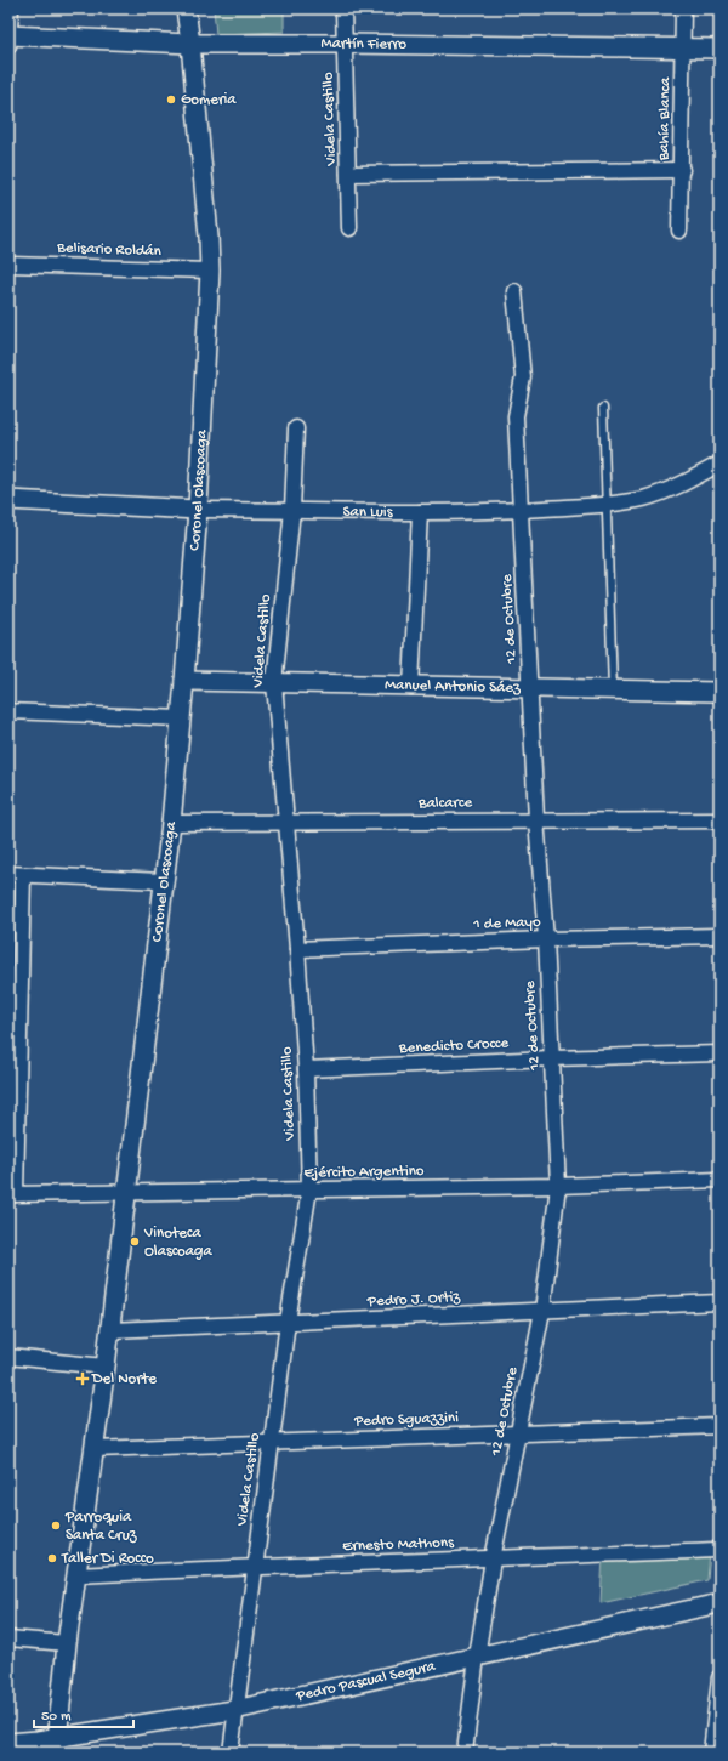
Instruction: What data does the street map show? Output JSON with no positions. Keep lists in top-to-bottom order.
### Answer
{
  "streets": {
    "street": [
      "Martín Fierro",
      "Videla Castillo",
      "Bahía Blanca",
      "Belisario Roldán",
      "Coronel Olascoaga",
      "San Luis",
      "12 de Octubre",
      "Manuel Antonio Sáez",
      "Balcarce",
      "1 de Mayo",
      "Benedicto Crocce",
      "Ejército Argentino",
      "Pedro J. Ortiz",
      "Pedro Sguazzini",
      "Ernesto Mathons",
      "Pedro Pascual Segura"
    ]
  },
  "crossings": [
    ["Martín Fierro", "Videla Castillo"],
    ["Martín Fierro", "Bahía Blanca"],
    ["Martín Fierro", "Coronel Olascoaga"],
    ["Videla Castillo", "San Luis"],
    ["Videla Castillo", "Manuel Antonio Sáez"],
    ["Videla Castillo", "Balcarce"],
    ["Videla Castillo", "1 de Mayo"],
    ["Videla Castillo", "Benedicto Crocce"],
    ["Videla Castillo", "Ejército Argentino"],
    ["Videla Castillo", "Pedro J. Ortiz"],
    ["Videla Castillo", "Pedro Sguazzini"],
    ["Videla Castillo", "Ernesto Mathons"],
    ["Videla Castillo", "Pedro Pascual Segura"],
    ["Belisario Roldán", "Coronel Olascoaga"],
    ["Coronel Olascoaga", "San Luis"],
    ["Coronel Olascoaga", "Manuel Antonio Sáez"],
    ["Coronel Olascoaga", "Balcarce"],
    ["Coronel Olascoaga", "Ejército Argentino"],
    ["Coronel Olascoaga", "Pedro J. Ortiz"],
    ["Coronel Olascoaga", "Pedro Sguazzini"],
    ["Coronel Olascoaga", "Ernesto Mathons"],
    ["Coronel Olascoaga", "Pedro Pascual Segura"],
    ["San Luis", "12 de Octubre"],
    ["12 de Octubre", "Manuel Antonio Sáez"],
    ["12 de Octubre", "Balcarce"],
    ["12 de Octubre", "1 de Mayo"],
    ["12 de Octubre", "Benedicto Crocce"],
    ["12 de Octubre", "Ejército Argentino"],
    ["12 de Octubre", "Pedro J. Ortiz"],
    ["12 de Octubre", "Pedro Sguazzini"],
    ["12 de Octubre", "Ernesto Mathons"],
    ["12 de Octubre", "Pedro Pascual Segura"]
  ],
  "places": {
    "other": [
      "Gomeria",
      "Vinoteca Olascoaga",
      "Parroquia Santa Cruz",
      "Taller Di Rocco"
    ],
    "health": ["Del Norte"]
  },
  "scale_bar": "50 m"
}
